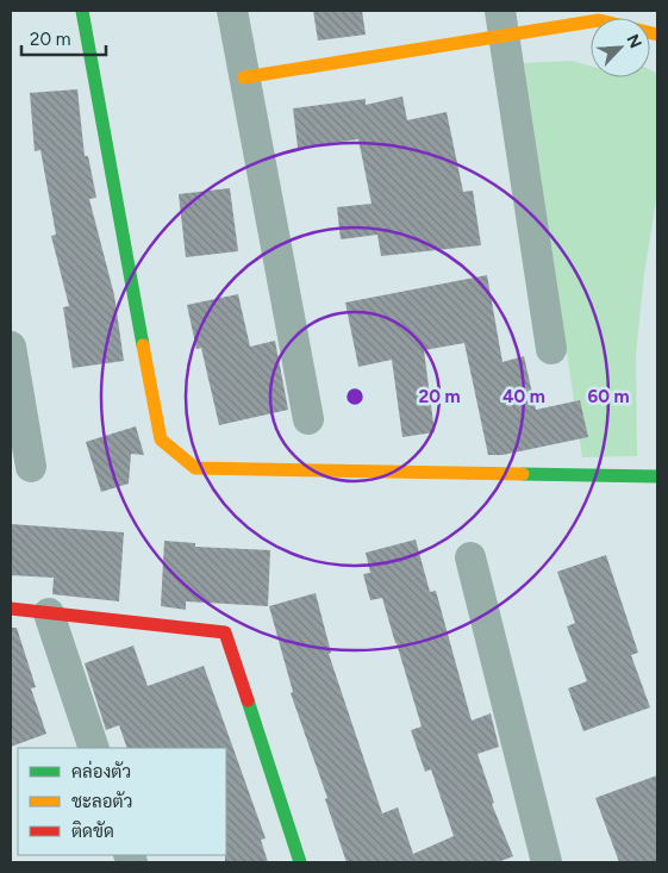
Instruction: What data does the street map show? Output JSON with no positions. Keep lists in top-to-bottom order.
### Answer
{
  "legend": ["คล่องตัว", "ชะลอตัว", "ติดขัด"],
  "scale_bar": "20 m",
  "north": "top right",
  "rings": ["20 m", "40 m", "60 m"]
}
